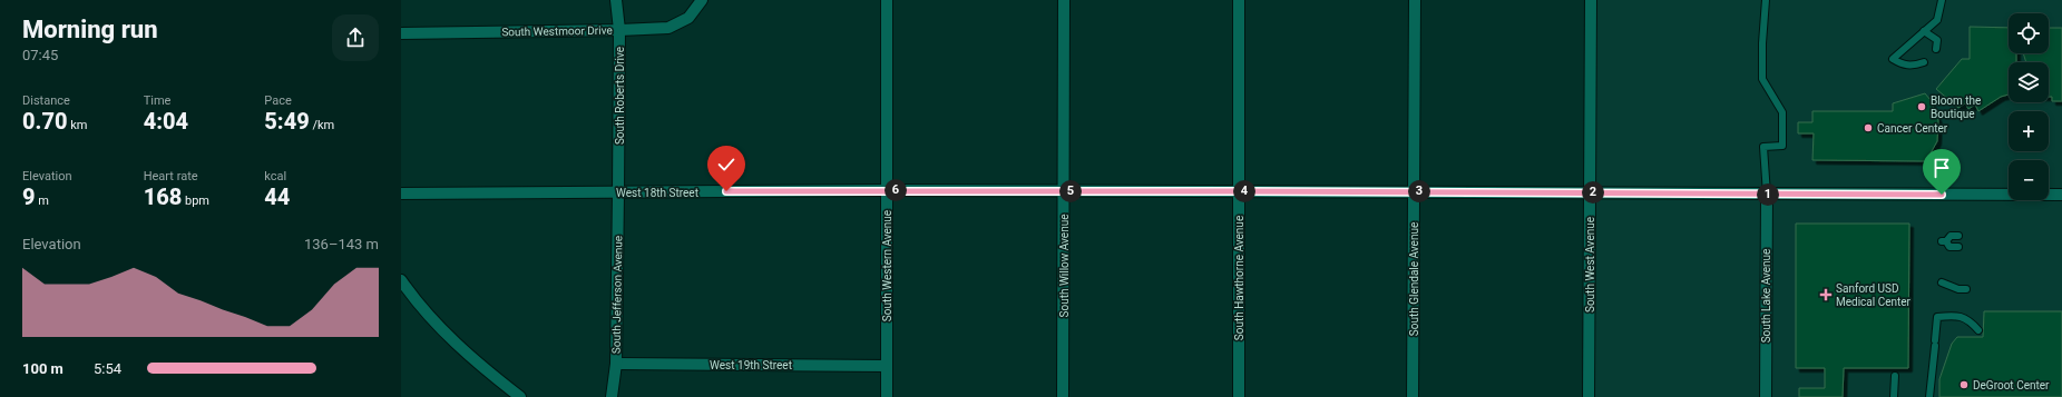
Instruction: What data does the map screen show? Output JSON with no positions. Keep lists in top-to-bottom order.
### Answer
{
  "streets": {
    "street": [
      "South Westmoor Drive",
      "South Roberts Drive",
      "West 18th Street",
      "South West Avenue",
      "South Western Avenue",
      "South Willow Avenue",
      "South Hawthorne Avenue",
      "South Glendale Avenue",
      "South Jefferson Avenue",
      "South Lake Avenue",
      "West 19th Street"
    ]
  },
  "crossings": [
    ["South Westmoor Drive", "South Roberts Drive"],
    ["South Roberts Drive", "West 18th Street"],
    ["South Roberts Drive", "South Jefferson Avenue"],
    ["West 18th Street", "South West Avenue"],
    ["West 18th Street", "South Western Avenue"],
    ["West 18th Street", "South Willow Avenue"],
    ["West 18th Street", "South Hawthorne Avenue"],
    ["West 18th Street", "South Glendale Avenue"],
    ["West 18th Street", "South Jefferson Avenue"],
    ["West 18th Street", "South Lake Avenue"],
    ["South Western Avenue", "West 19th Street"],
    ["South Jefferson Avenue", "West 19th Street"]
  ],
  "places": {
    "other": ["Bloom the Boutique", "Cancer Center", "DeGroot Center"],
    "health": ["Sanford USD Medical Center"]
  },
  "page": {
    "heading": ["Morning run", "07:45"],
    "map_buttons": ["+", "−"],
    "stats": [
      ["Distance", "0.70 km"],
      ["Time", "4:04"],
      ["Pace", "5:49 /km"],
      ["Elevation", "9 m"],
      ["Heart rate", "168 bpm"],
      ["kcal", "44"]
    ],
    "pins": [
      "6",
      "3",
      "4",
      "5",
      "2",
      "1"
    ],
    "chart": ["Elevation", "136–143 m"],
    "list": [
      {
        "name": "100 m",
        "note": "5:54"
      }
    ]
  }
}
